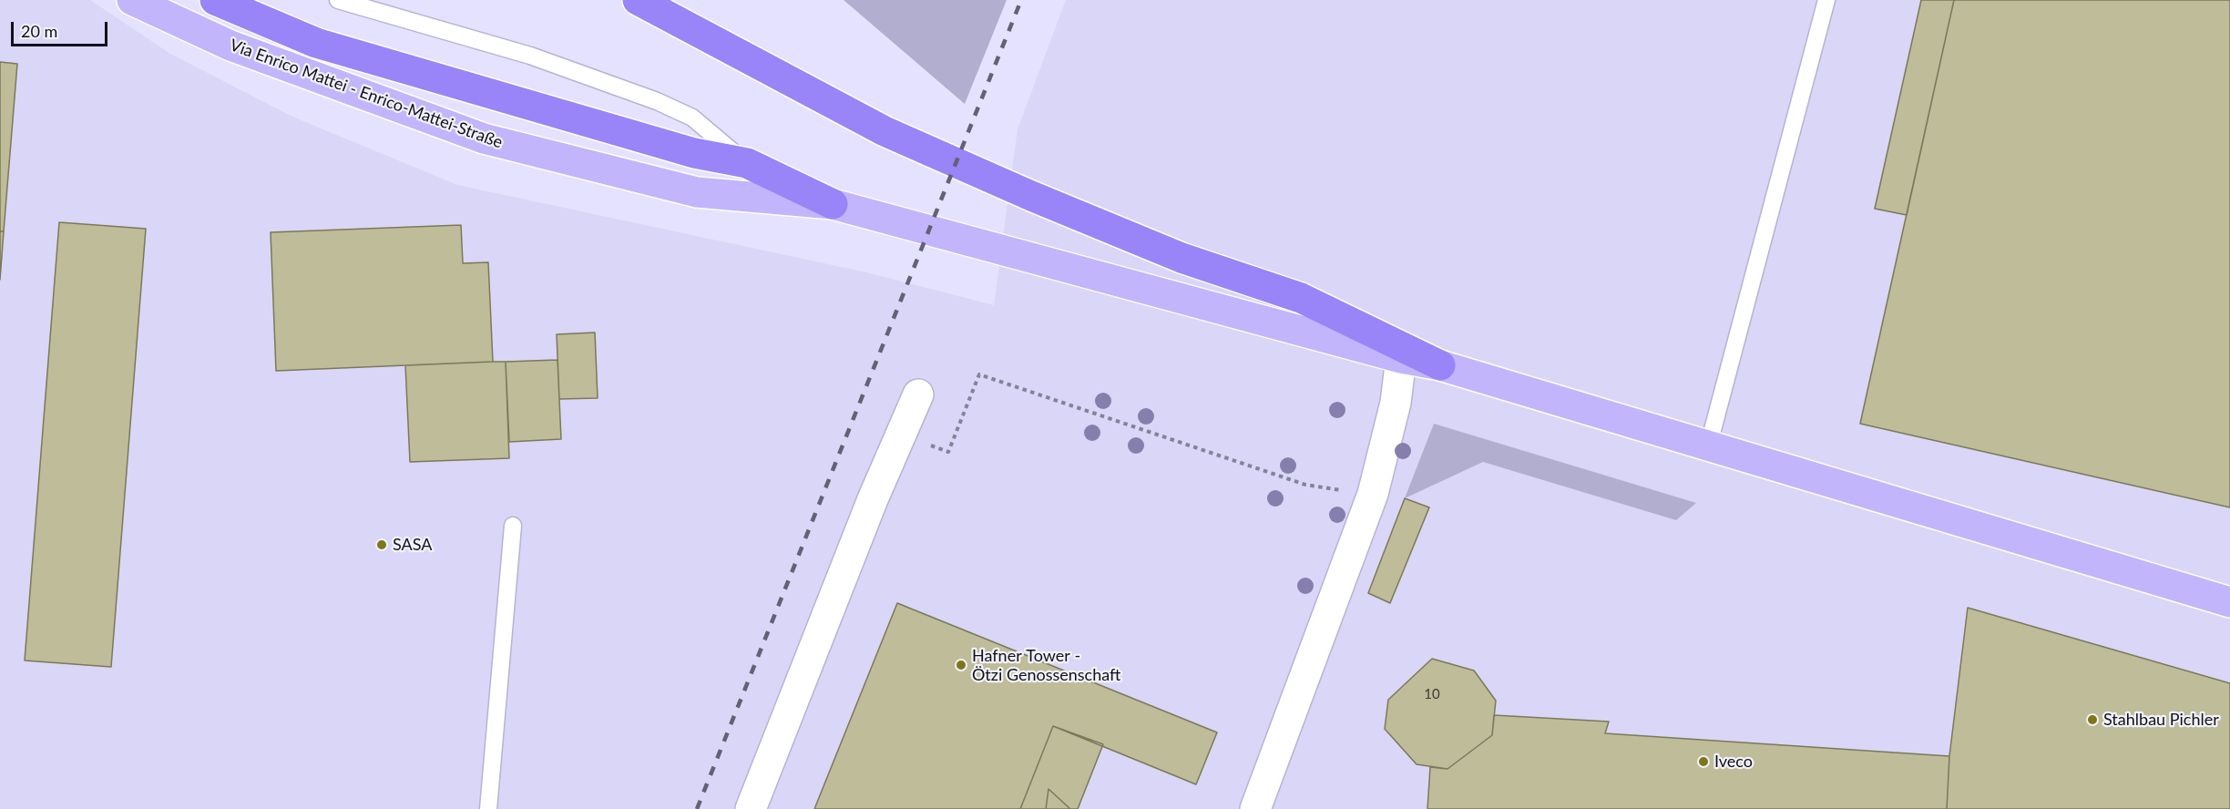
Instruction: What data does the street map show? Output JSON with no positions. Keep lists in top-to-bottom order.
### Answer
{
  "streets": {
    "main road": ["Via Enrico Mattei - Enrico-Mattei-Straße"]
  },
  "places": [
    "SASA",
    "Hafner Tower - Ötzi Genossenschaft",
    "Stahlbau Pichler",
    "Iveco"
  ],
  "house_numbers": ["10"],
  "scale_bar": "20 m"
}
